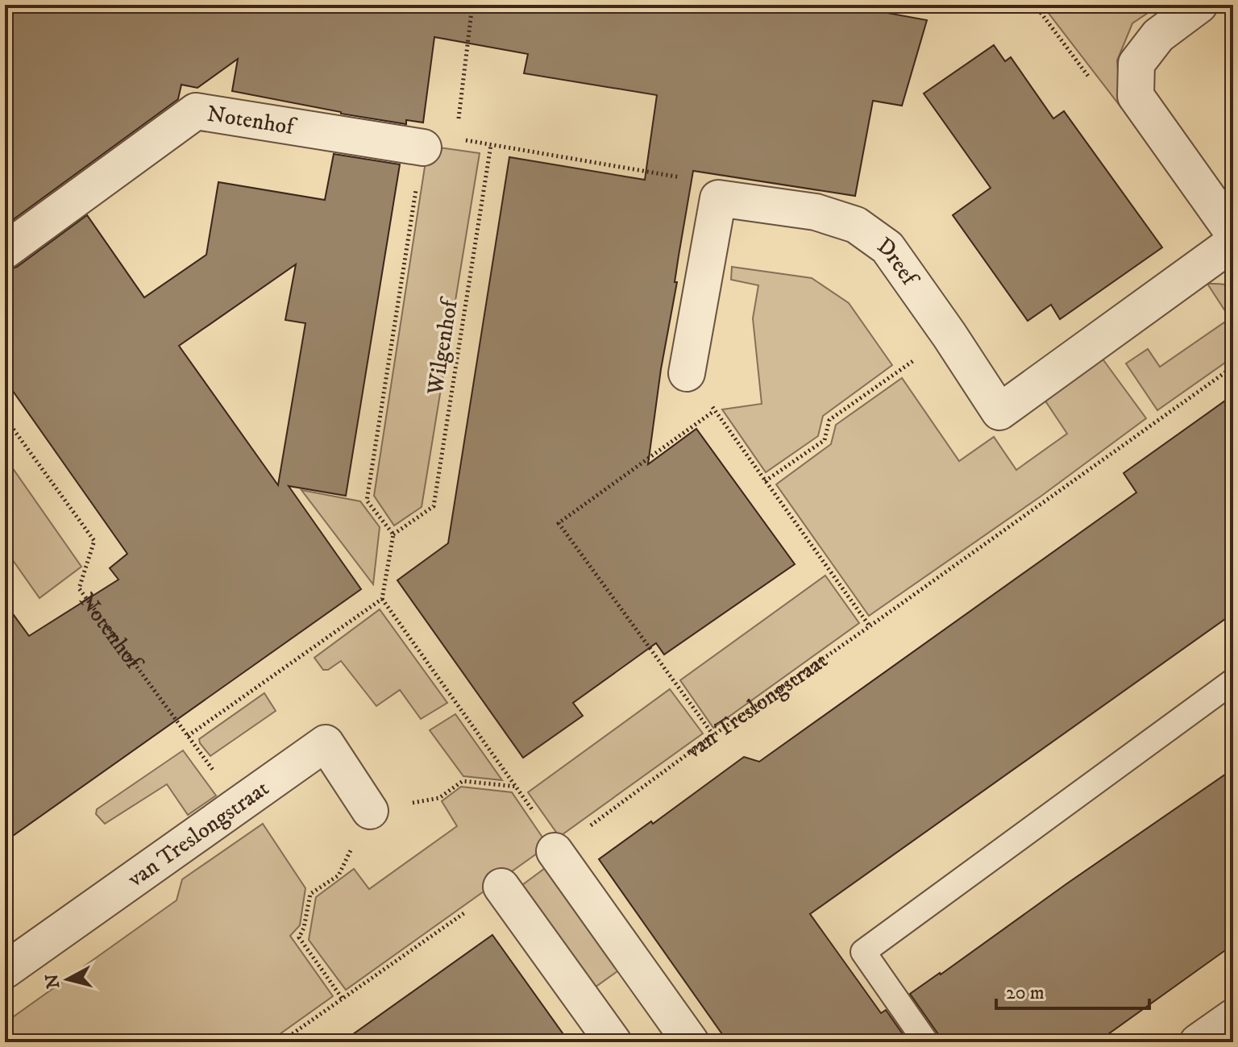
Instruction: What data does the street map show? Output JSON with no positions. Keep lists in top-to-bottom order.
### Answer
{
  "streets": {
    "street": ["Notenhof", "Dreef", "van Treslongstraat"],
    "path": ["Wilgenhof"]
  },
  "crossings": [
    ["Notenhof", "van Treslongstraat"]
  ],
  "scale_bar": "20 m",
  "north": "left"
}
